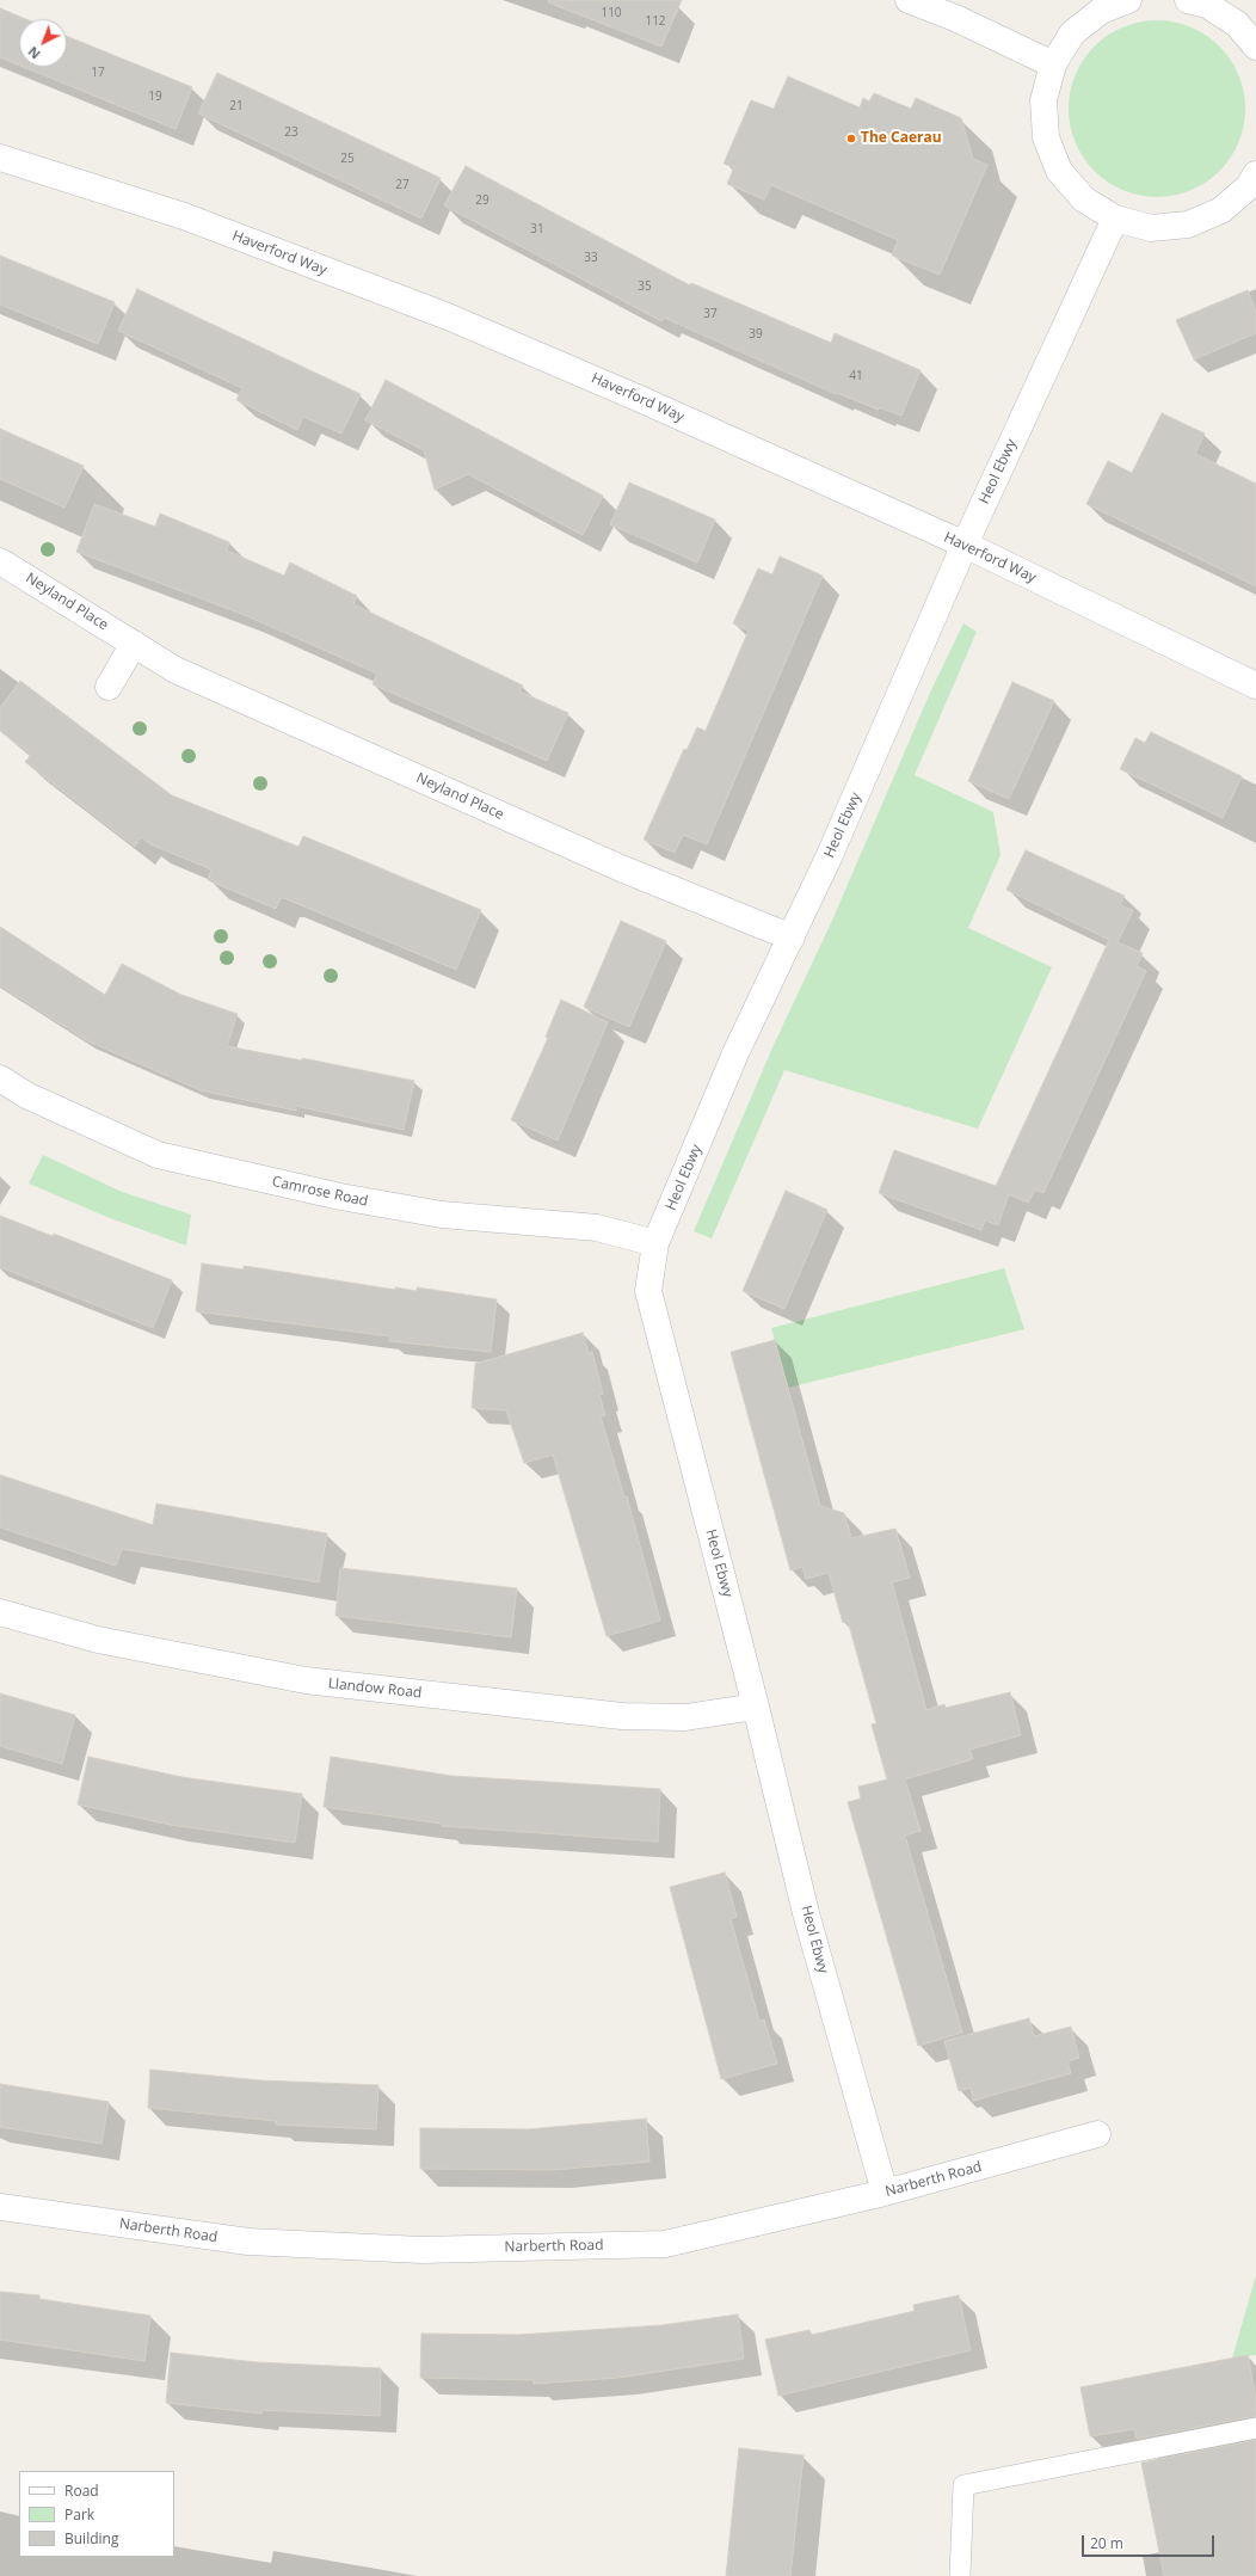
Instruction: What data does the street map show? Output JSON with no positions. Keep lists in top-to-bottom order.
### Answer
{
  "streets": {
    "street": [
      "Haverford Way",
      "Heol Ebwy",
      "Neyland Place",
      "Camrose Road",
      "Llandow Road",
      "Narberth Road"
    ]
  },
  "crossings": [
    ["Haverford Way", "Heol Ebwy"],
    ["Heol Ebwy", "Neyland Place"],
    ["Heol Ebwy", "Camrose Road"],
    ["Heol Ebwy", "Llandow Road"],
    ["Heol Ebwy", "Narberth Road"]
  ],
  "places": ["The Caerau"],
  "house_numbers": [
    "110",
    "112",
    "17",
    "19",
    "21",
    "23",
    "25",
    "27",
    "29",
    "31",
    "33",
    "35",
    "37",
    "39",
    "41"
  ],
  "legend": ["Road", "Park", "Building"],
  "scale_bar": "20 m",
  "north": "bottom left"
}
